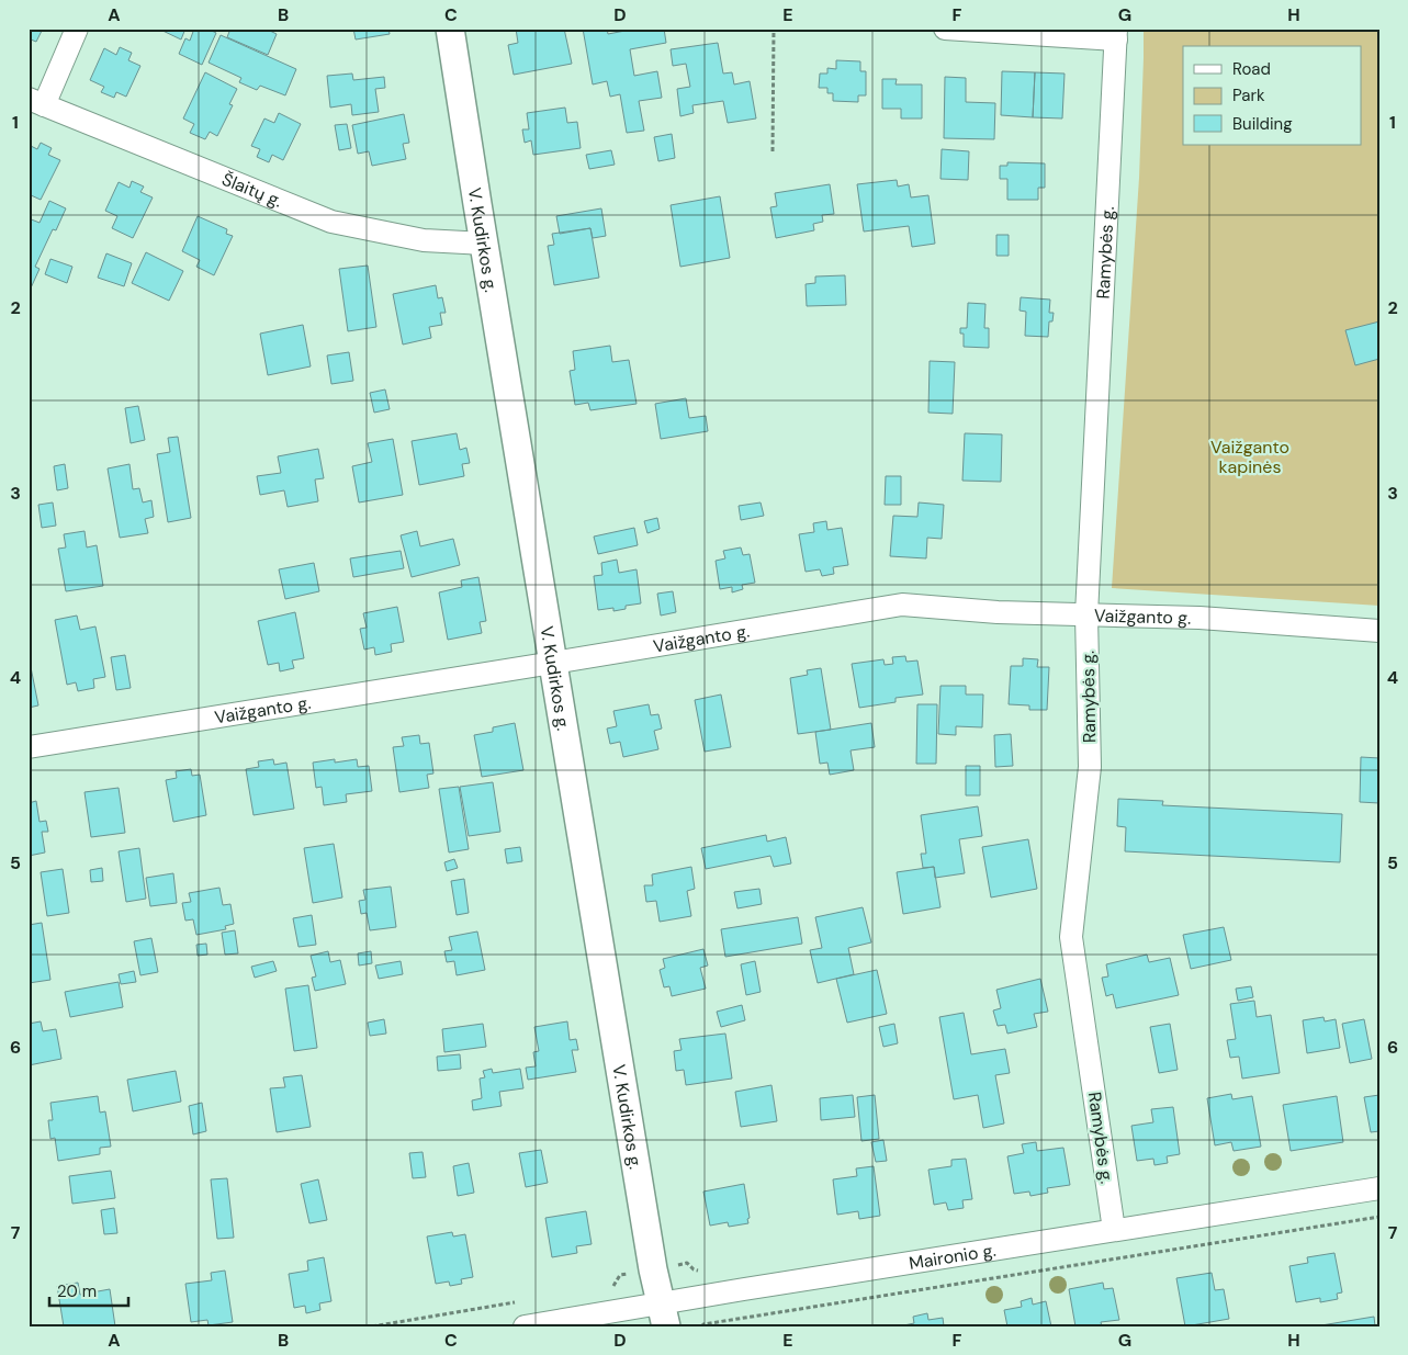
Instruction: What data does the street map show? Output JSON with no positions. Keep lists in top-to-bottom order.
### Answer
{
  "streets": {
    "street": [
      "Šlaitų g.",
      "V. Kudirkos g.",
      "Ramybės g.",
      "Vaižganto g.",
      "Maironio g."
    ]
  },
  "crossings": [
    ["Šlaitų g.", "V. Kudirkos g."],
    ["V. Kudirkos g.", "Vaižganto g."],
    ["V. Kudirkos g.", "Maironio g."],
    ["Ramybės g.", "Vaižganto g."],
    ["Ramybės g.", "Maironio g."]
  ],
  "parks": ["Vaižganto kapinės"],
  "legend": ["Road", "Park", "Building"],
  "scale_bar": "20 m",
  "grid": {
    "columns": [
      "A",
      "B",
      "C",
      "D",
      "E",
      "F",
      "G",
      "H"
    ],
    "rows": [
      "1",
      "2",
      "3",
      "4",
      "5",
      "6",
      "7"
    ]
  }
}
